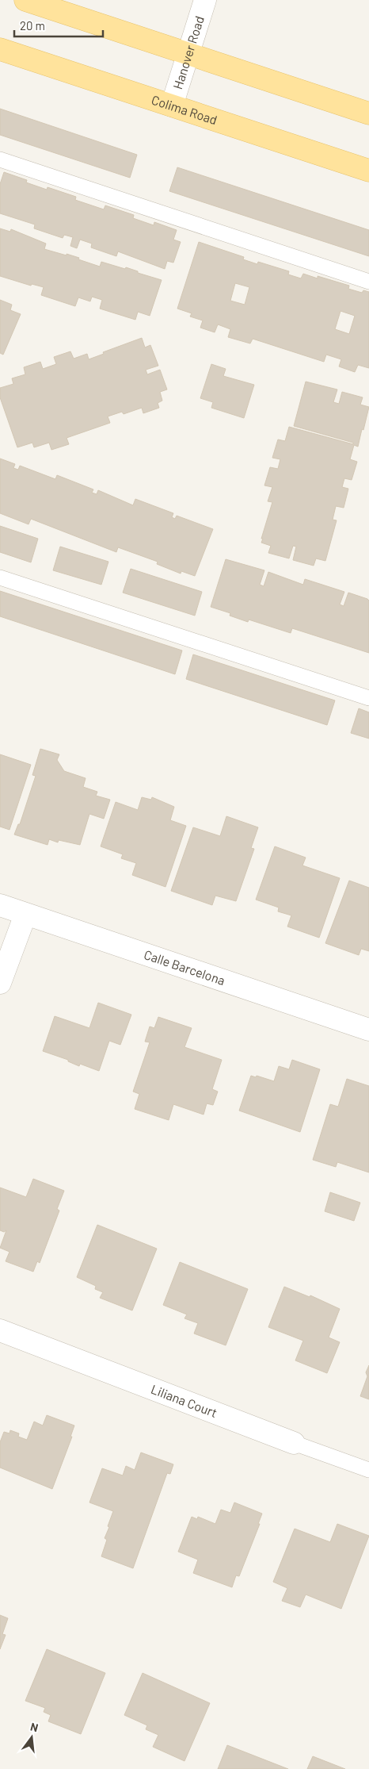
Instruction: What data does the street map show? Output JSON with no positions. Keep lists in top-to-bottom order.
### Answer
{
  "streets": {
    "main road": ["Colima Road"],
    "street": ["Hanover Road", "Calle Barcelona", "Liliana Court"]
  },
  "crossings": [
    ["Hanover Road", "Colima Road"]
  ],
  "scale_bar": "20 m",
  "north": "top"
}
